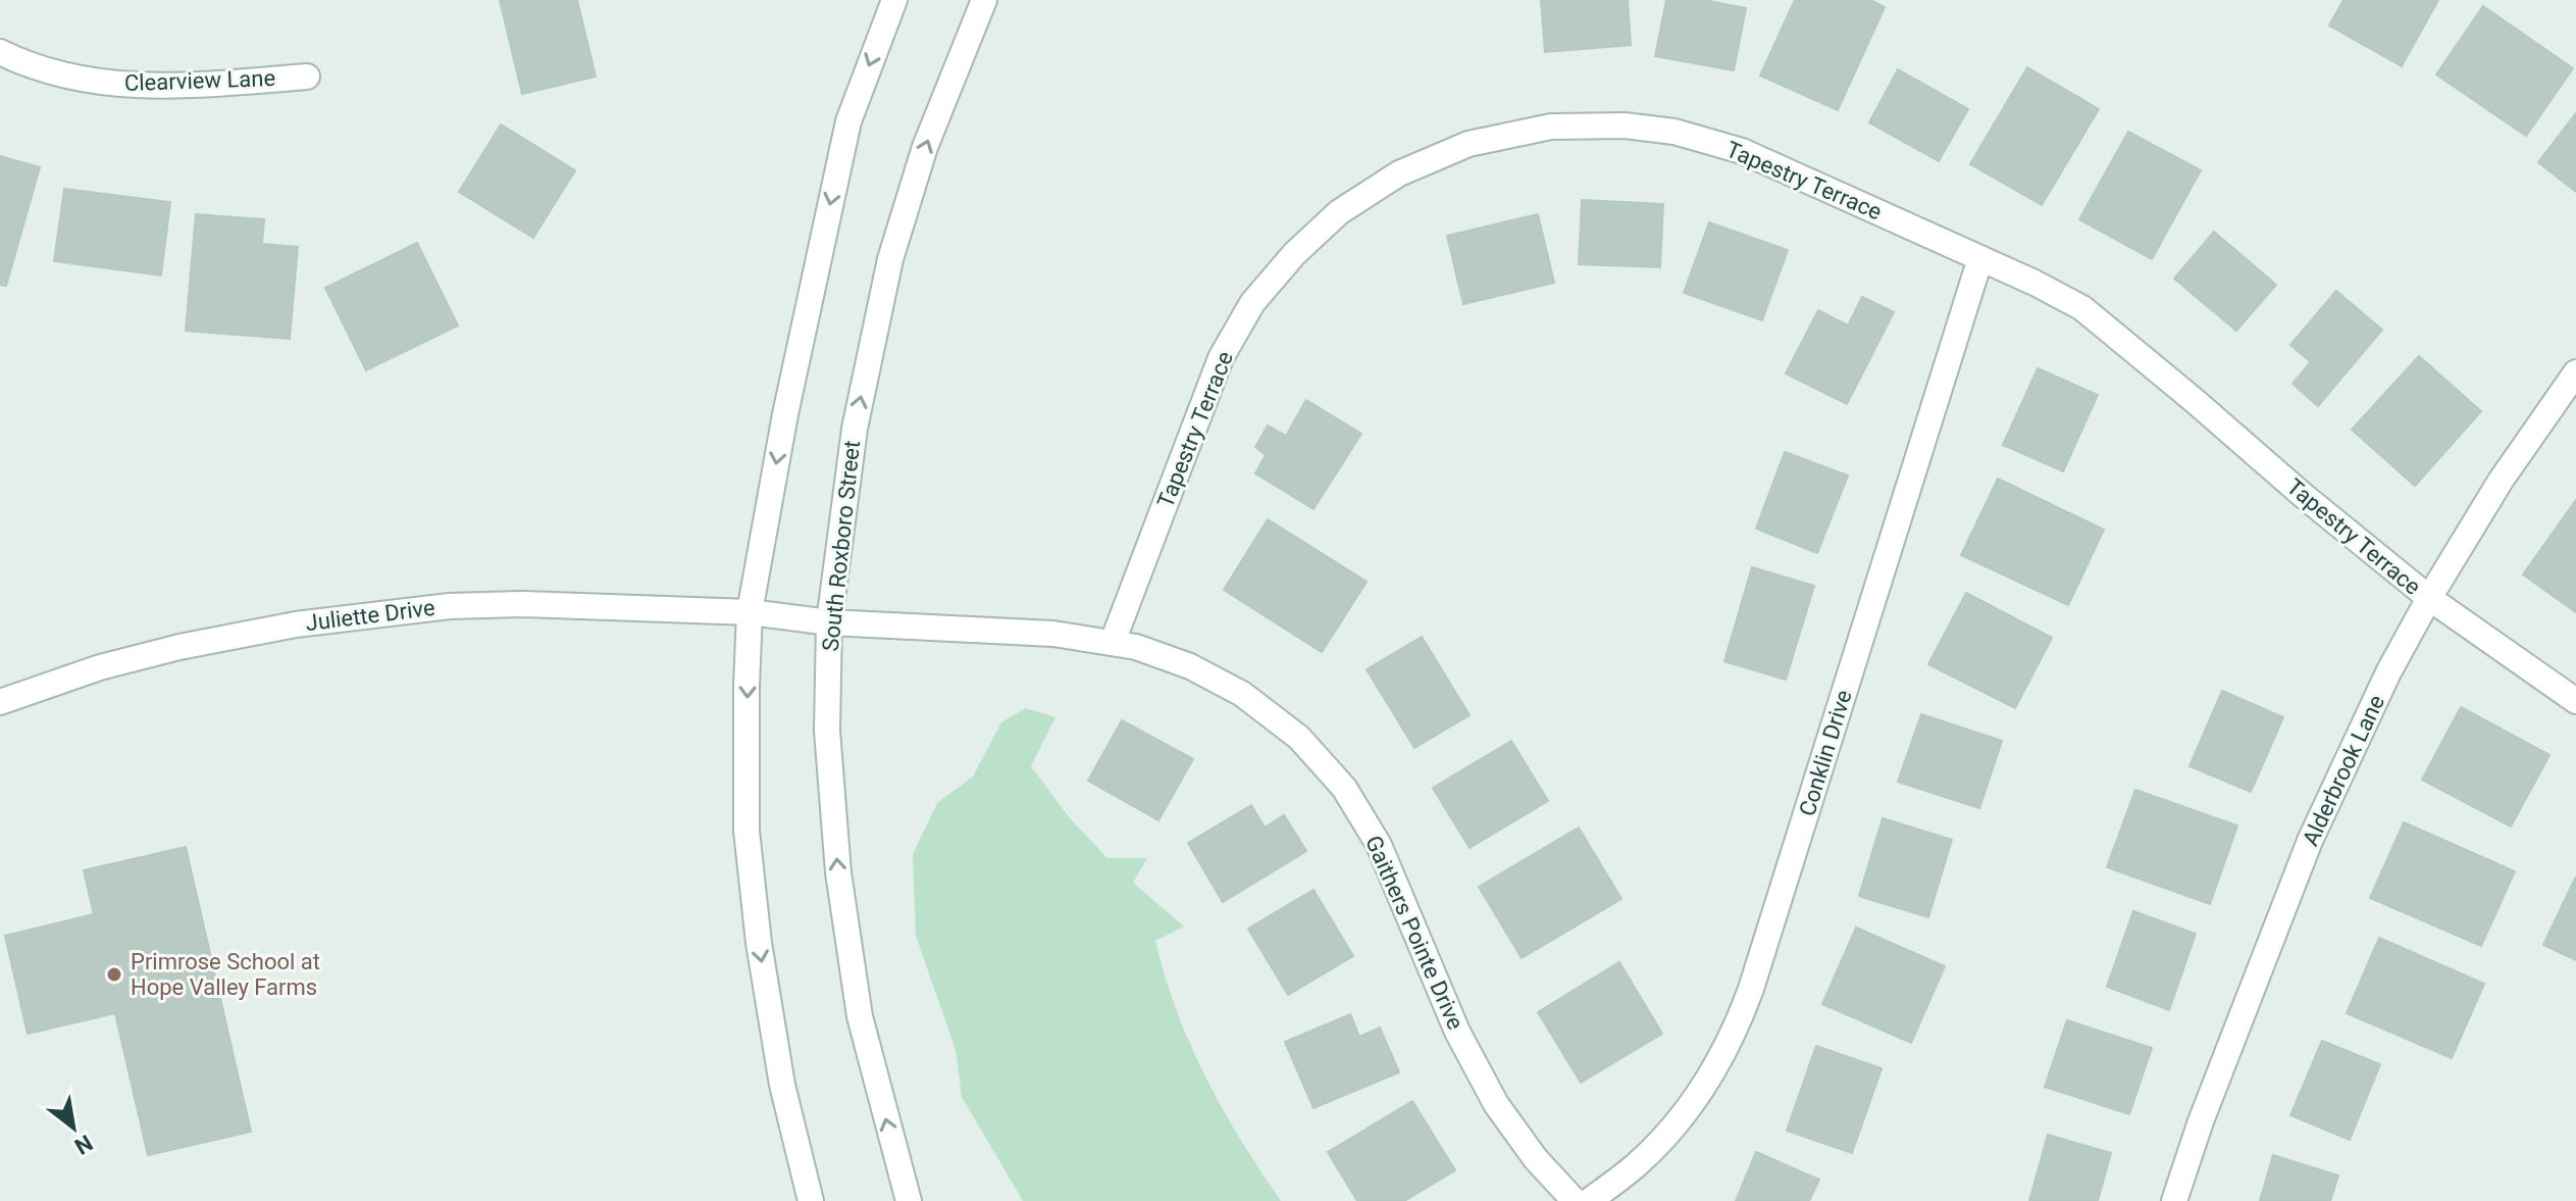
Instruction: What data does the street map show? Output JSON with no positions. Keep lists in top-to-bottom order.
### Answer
{
  "streets": {
    "street": [
      "Clearview Lane",
      "Tapestry Terrace",
      "South Roxboro Street",
      "Juliette Drive",
      "Conklin Drive",
      "Alderbrook Lane",
      "Gaithers Pointe Drive"
    ]
  },
  "crossings": [
    ["Tapestry Terrace", "Conklin Drive"],
    ["Tapestry Terrace", "Alderbrook Lane"],
    ["Tapestry Terrace", "Gaithers Pointe Drive"],
    ["South Roxboro Street", "Gaithers Pointe Drive"],
    ["Juliette Drive", "Gaithers Pointe Drive"]
  ],
  "places": ["Primrose School at Hope Valley Farms"],
  "north": "bottom right"
}
